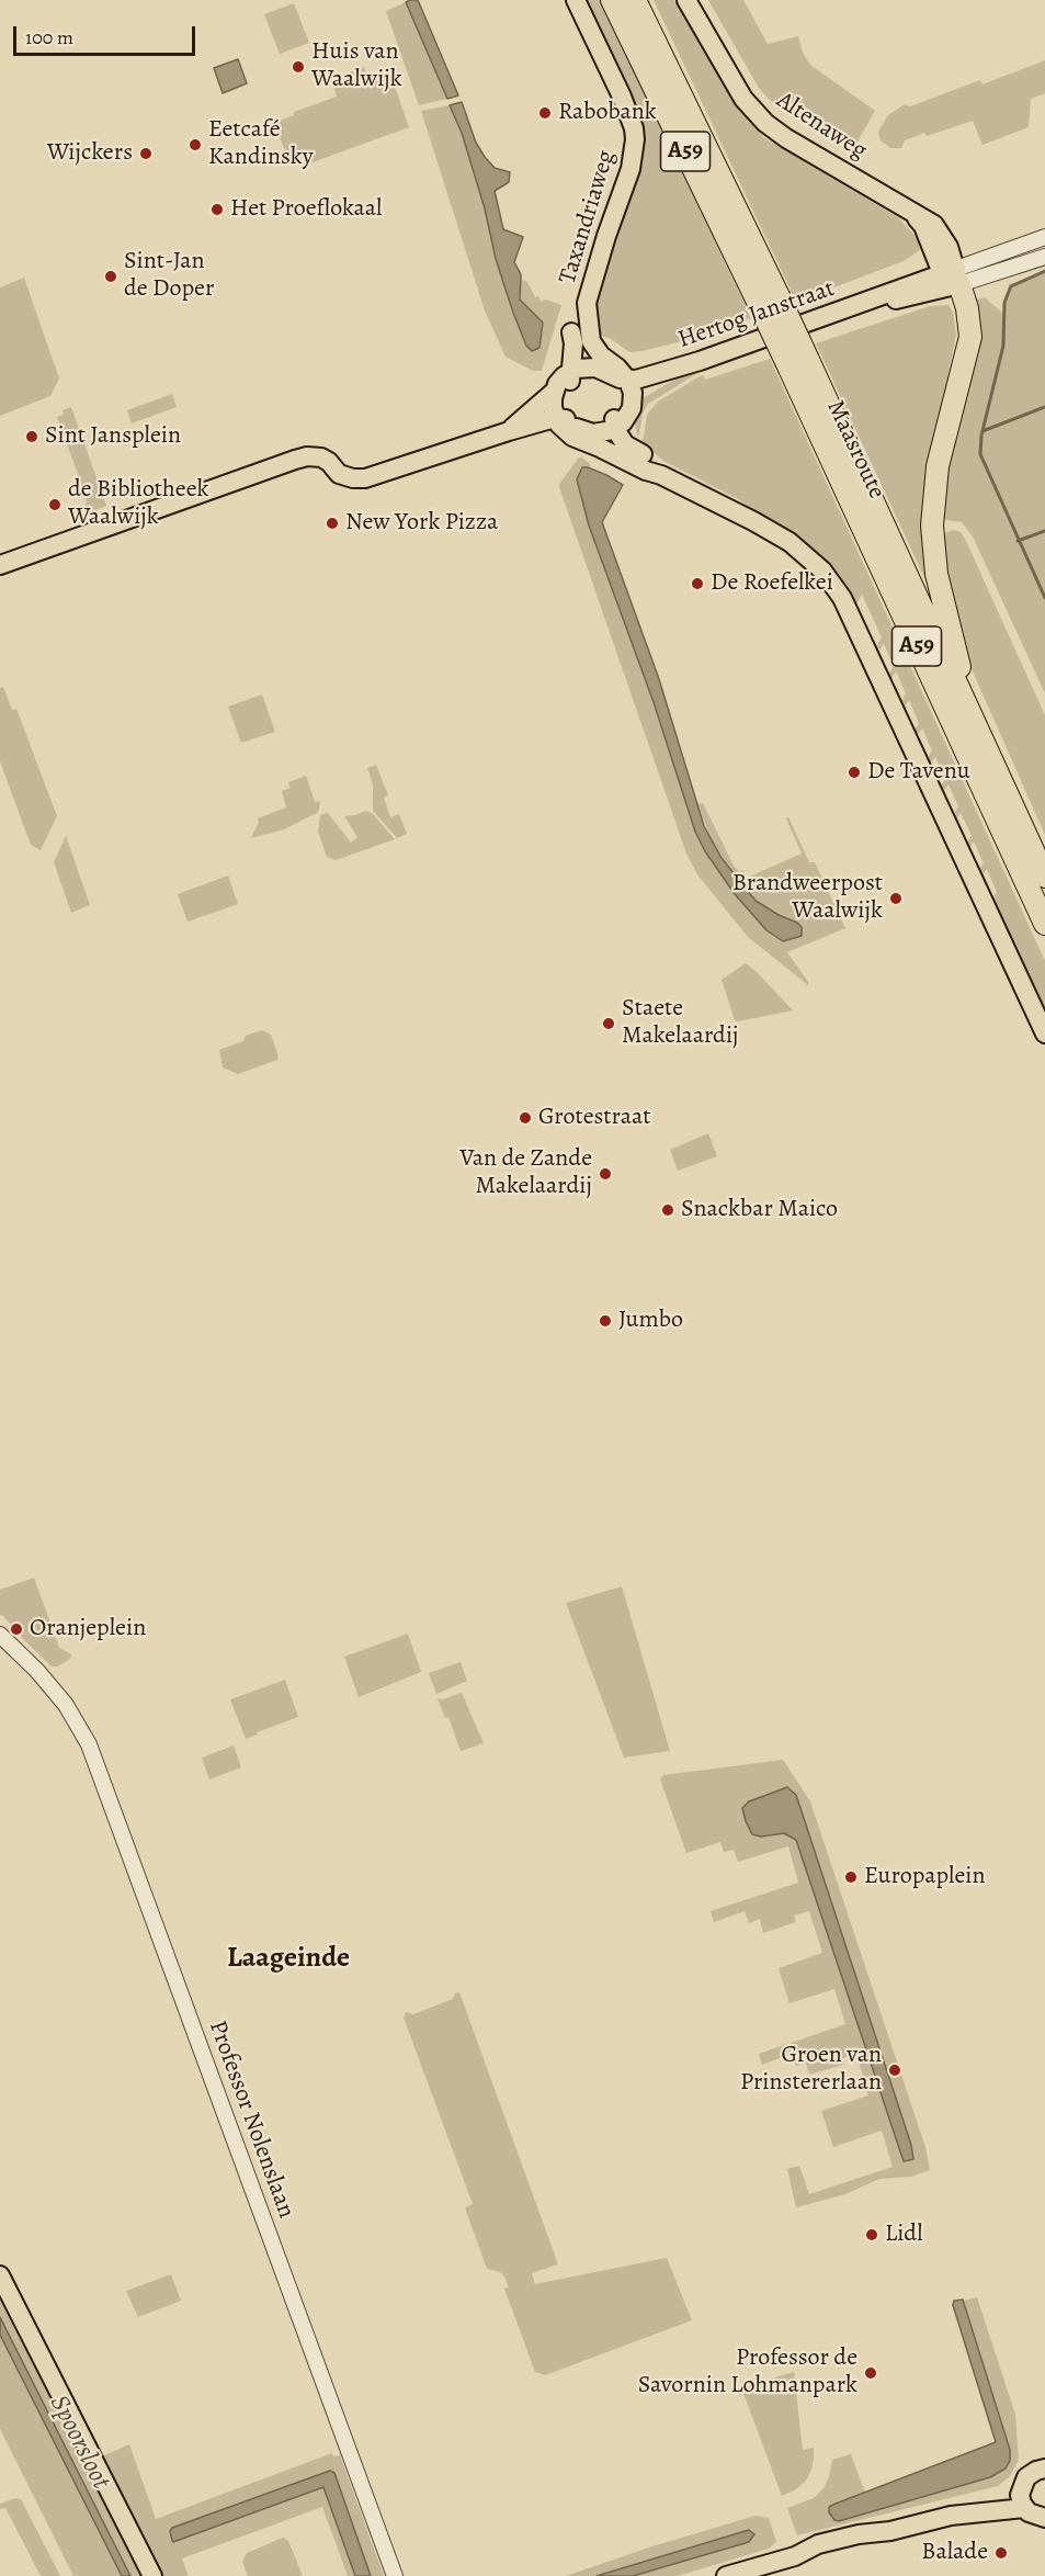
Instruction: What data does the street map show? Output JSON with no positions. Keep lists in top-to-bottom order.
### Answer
{
  "streets": {
    "highway": ["A59", "Maasroute"],
    "main road": ["Altenaweg", "Taxandriaweg", "Hertog Janstraat"],
    "street": ["Professor Nolenslaan"]
  },
  "crossings": [
    ["Altenaweg", "A59"],
    ["Altenaweg", "Hertog Janstraat"],
    ["A59", "Hertog Janstraat"],
    ["A59", "Maasroute"],
    ["Taxandriaweg", "Hertog Janstraat"]
  ],
  "districts": ["Laageinde"],
  "water": ["Spoorsloot"],
  "places": [
    "Huis van Waalwijk",
    "Rabobank",
    "Eetcafé Kandinsky",
    "Wijckers",
    "Het Proeflokaal",
    "Sint-Jan de Doper",
    "Sint Jansplein",
    "de Bibliotheek Waalwijk",
    "New York Pizza",
    "De Roefelkei",
    "De Tavenu",
    "Brandweerpost Waalwijk",
    "Staete Makelaardij",
    "Grotestraat",
    "Van de Zande Makelaardij",
    "Snackbar Maico",
    "Jumbo",
    "Oranjeplein",
    "Europaplein",
    "Groen van Prinstererlaan",
    "Lidl",
    "Professor de Savornin Lohmanpark",
    "Balade"
  ],
  "scale_bar": "100 m"
}
